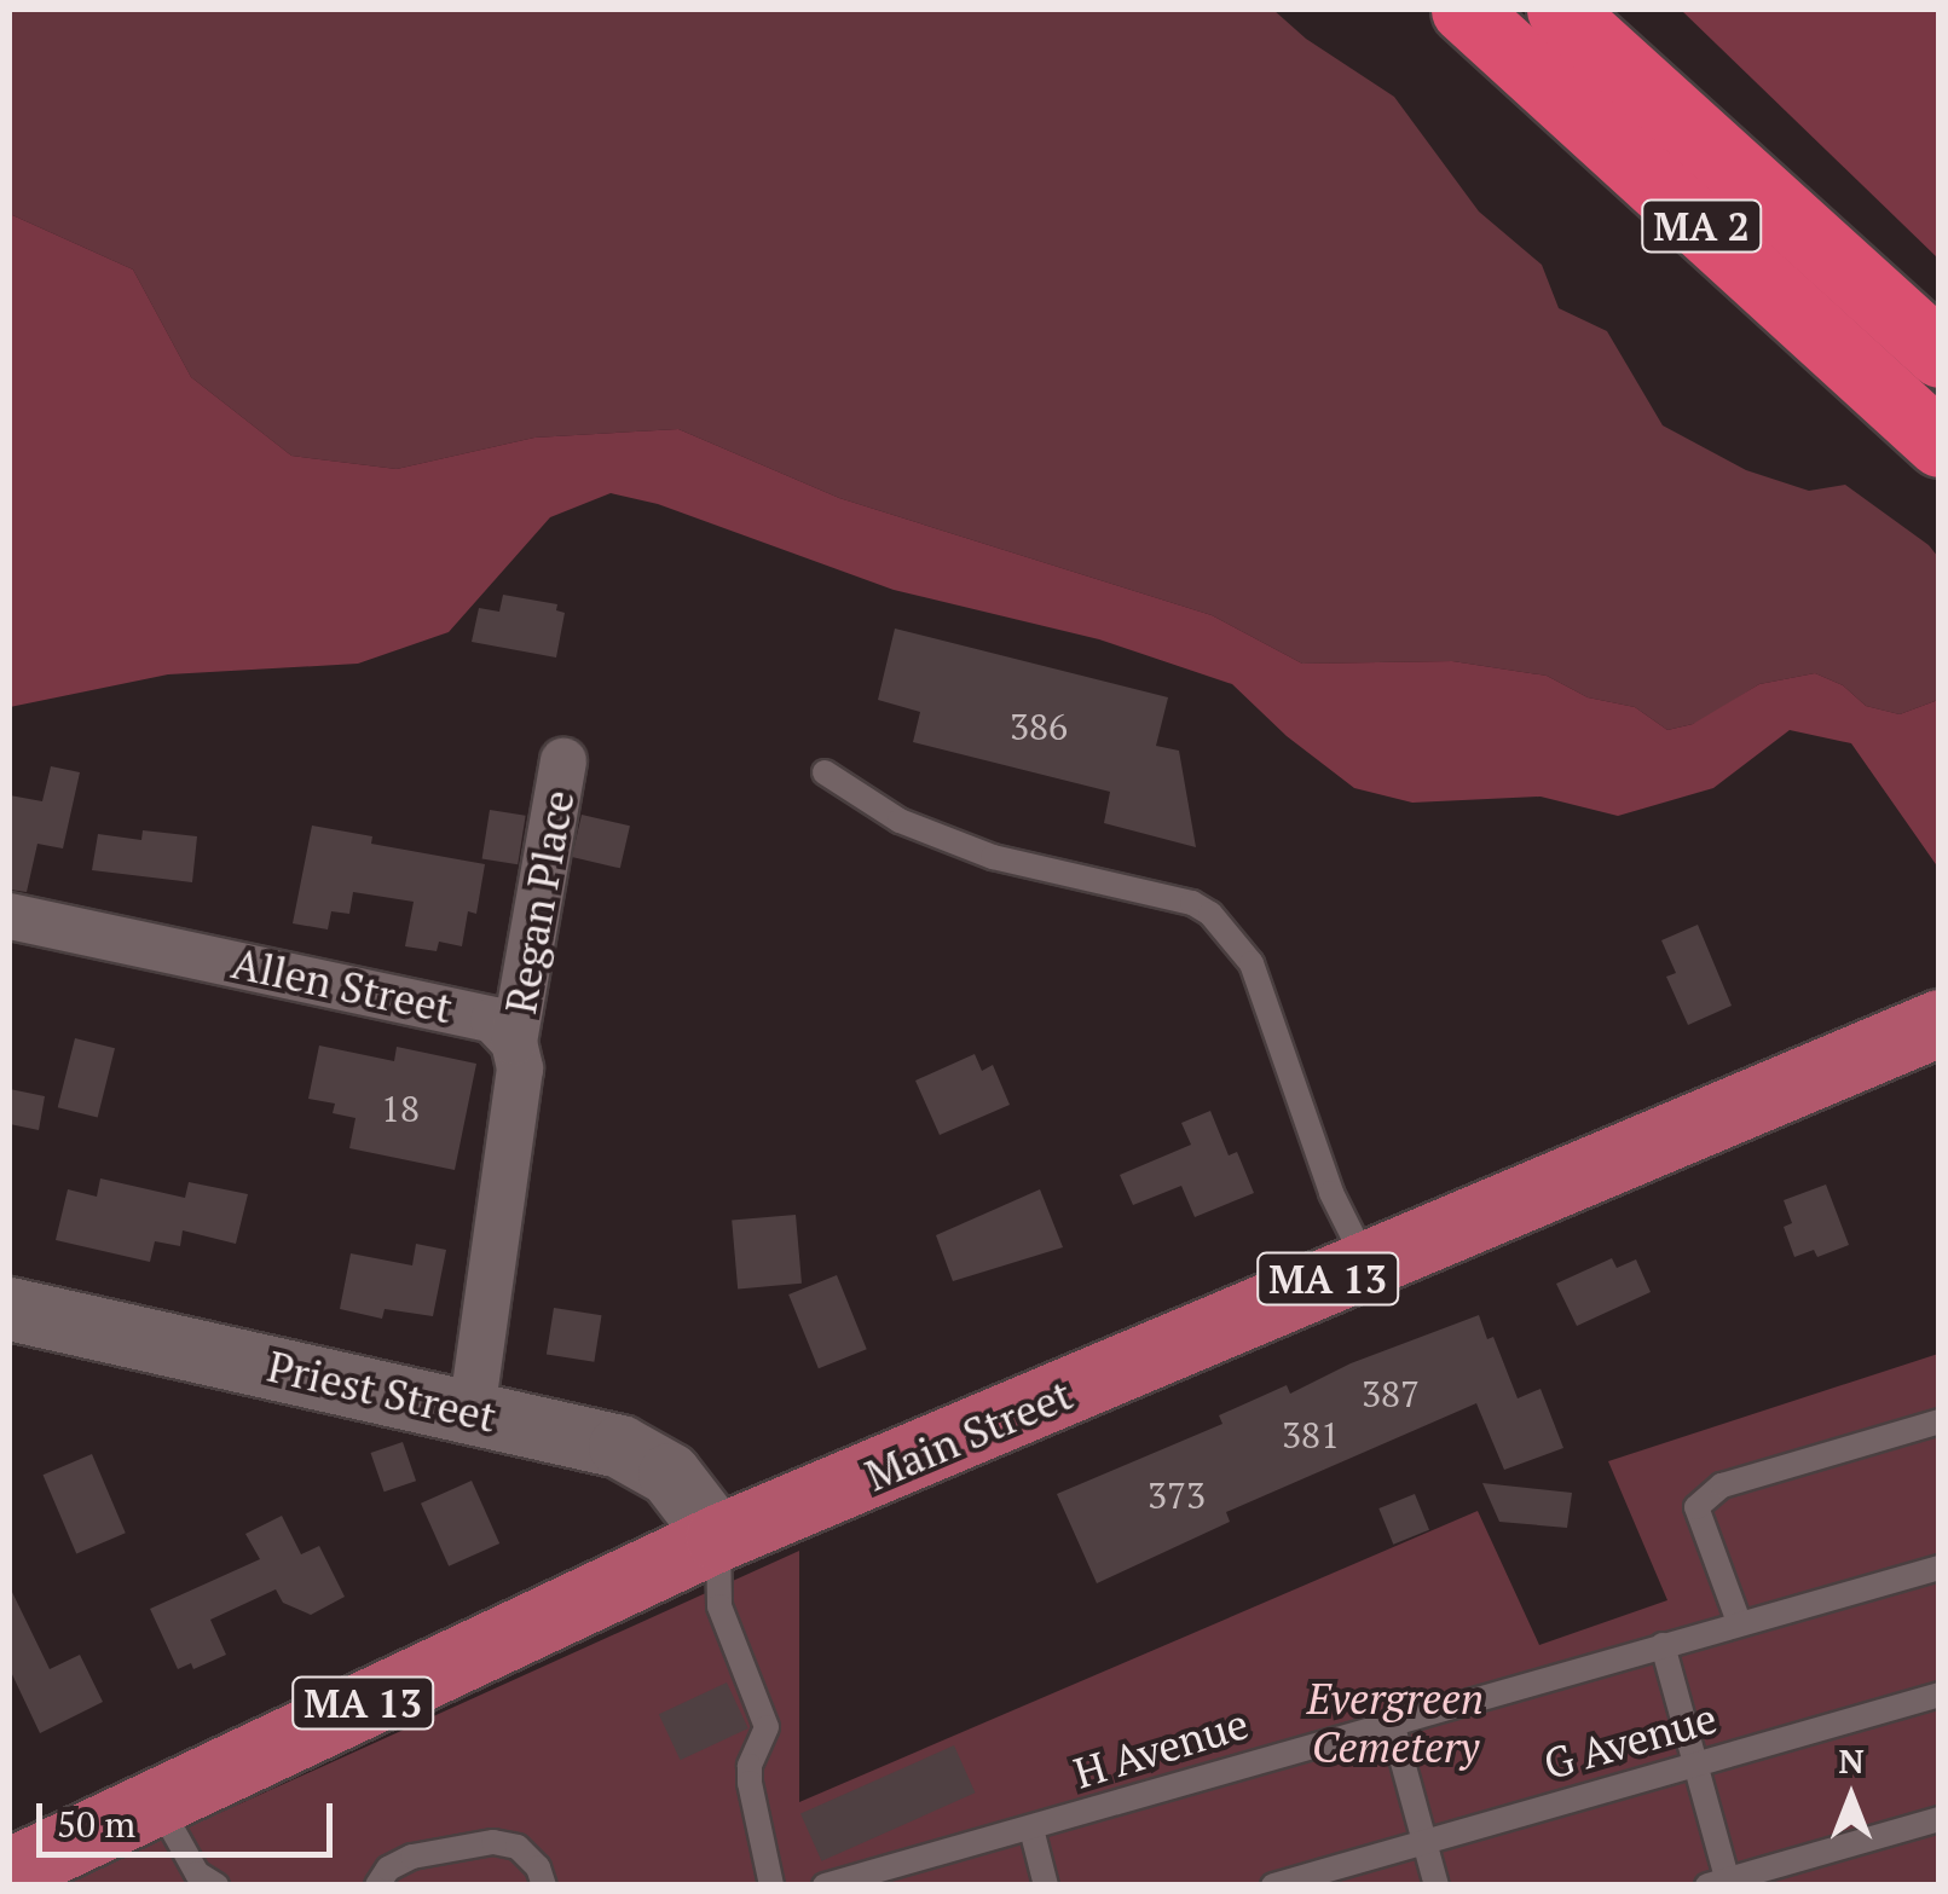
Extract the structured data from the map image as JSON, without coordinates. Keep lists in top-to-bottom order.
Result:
{
  "streets": {
    "highway": ["MA 2"],
    "main road": ["MA 13", "Priest Street", "Main Street"],
    "street": ["Regan Place", "Allen Street"],
    "lane": ["G Avenue", "H Avenue"]
  },
  "crossings": [
    ["Regan Place", "Allen Street"],
    ["Priest Street", "Main Street"]
  ],
  "parks": ["Evergreen Cemetery"],
  "house_numbers": [
    "386",
    "18",
    "387",
    "381",
    "373"
  ],
  "scale_bar": "50 m",
  "north": "top"
}
